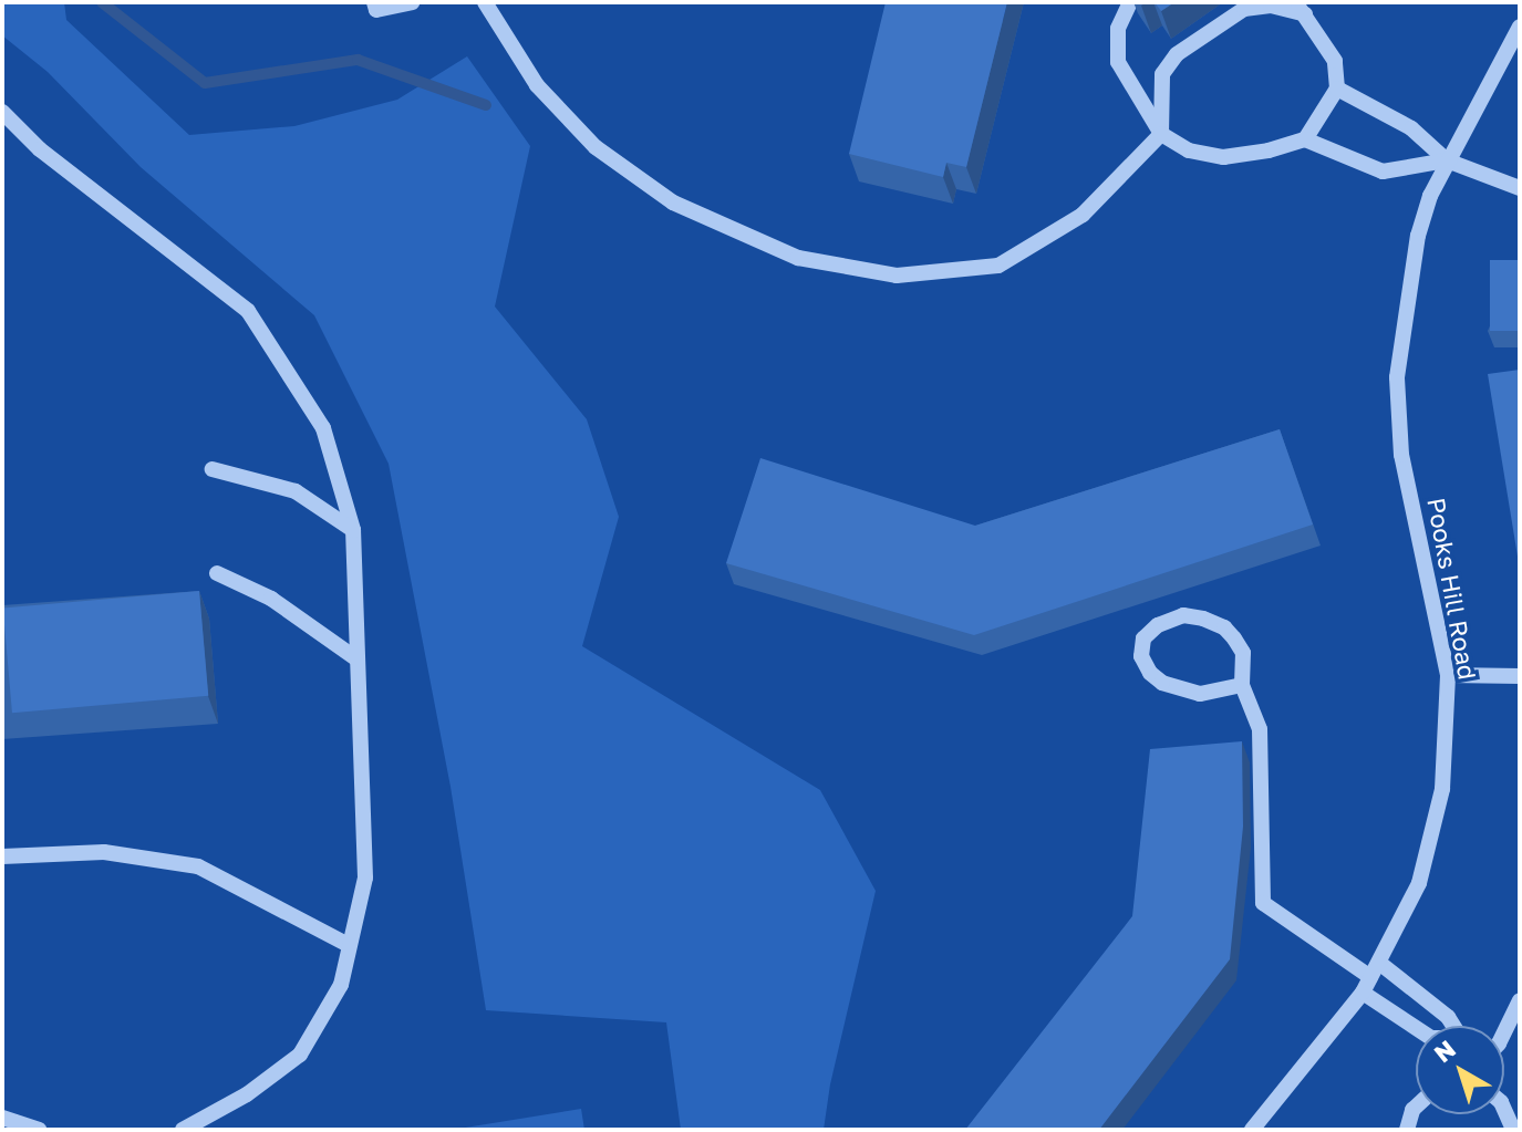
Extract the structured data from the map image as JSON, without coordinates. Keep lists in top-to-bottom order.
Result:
{
  "streets": {
    "street": ["Pooks Hill Road"]
  },
  "north": "top left"
}
